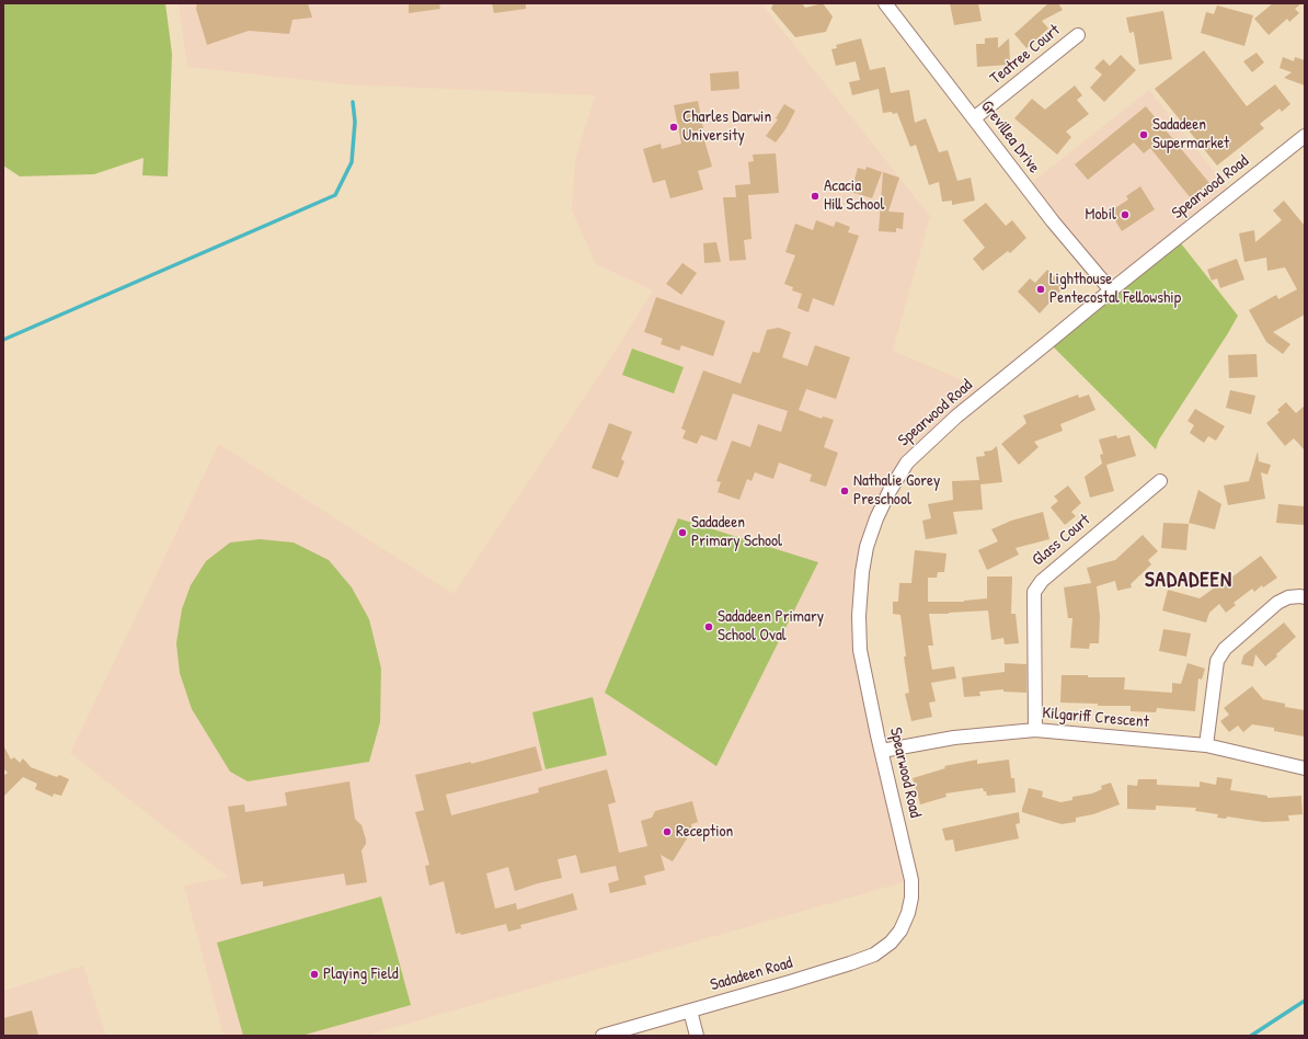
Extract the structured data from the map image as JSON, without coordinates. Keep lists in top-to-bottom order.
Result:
{
  "streets": {
    "street": [
      "Teatree Court",
      "Grevillea Drive",
      "Spearwood Road",
      "Glass Court",
      "Kilgariff Crescent",
      "Sadadeen Road"
    ]
  },
  "crossings": [
    ["Teatree Court", "Grevillea Drive"],
    ["Grevillea Drive", "Spearwood Road"],
    ["Spearwood Road", "Kilgariff Crescent"],
    ["Spearwood Road", "Sadadeen Road"],
    ["Glass Court", "Kilgariff Crescent"]
  ],
  "districts": ["SADADEEN"],
  "places": [
    "Charles Darwin University",
    "Sadadeen Supermarket",
    "Acacia Hill School",
    "Mobil",
    "Lighthouse Pentecostal Fellowship",
    "Nathalie Gorey Preschool",
    "Sadadeen Primary School",
    "Sadadeen Primary School Oval",
    "Reception",
    "Playing Field"
  ]
}
